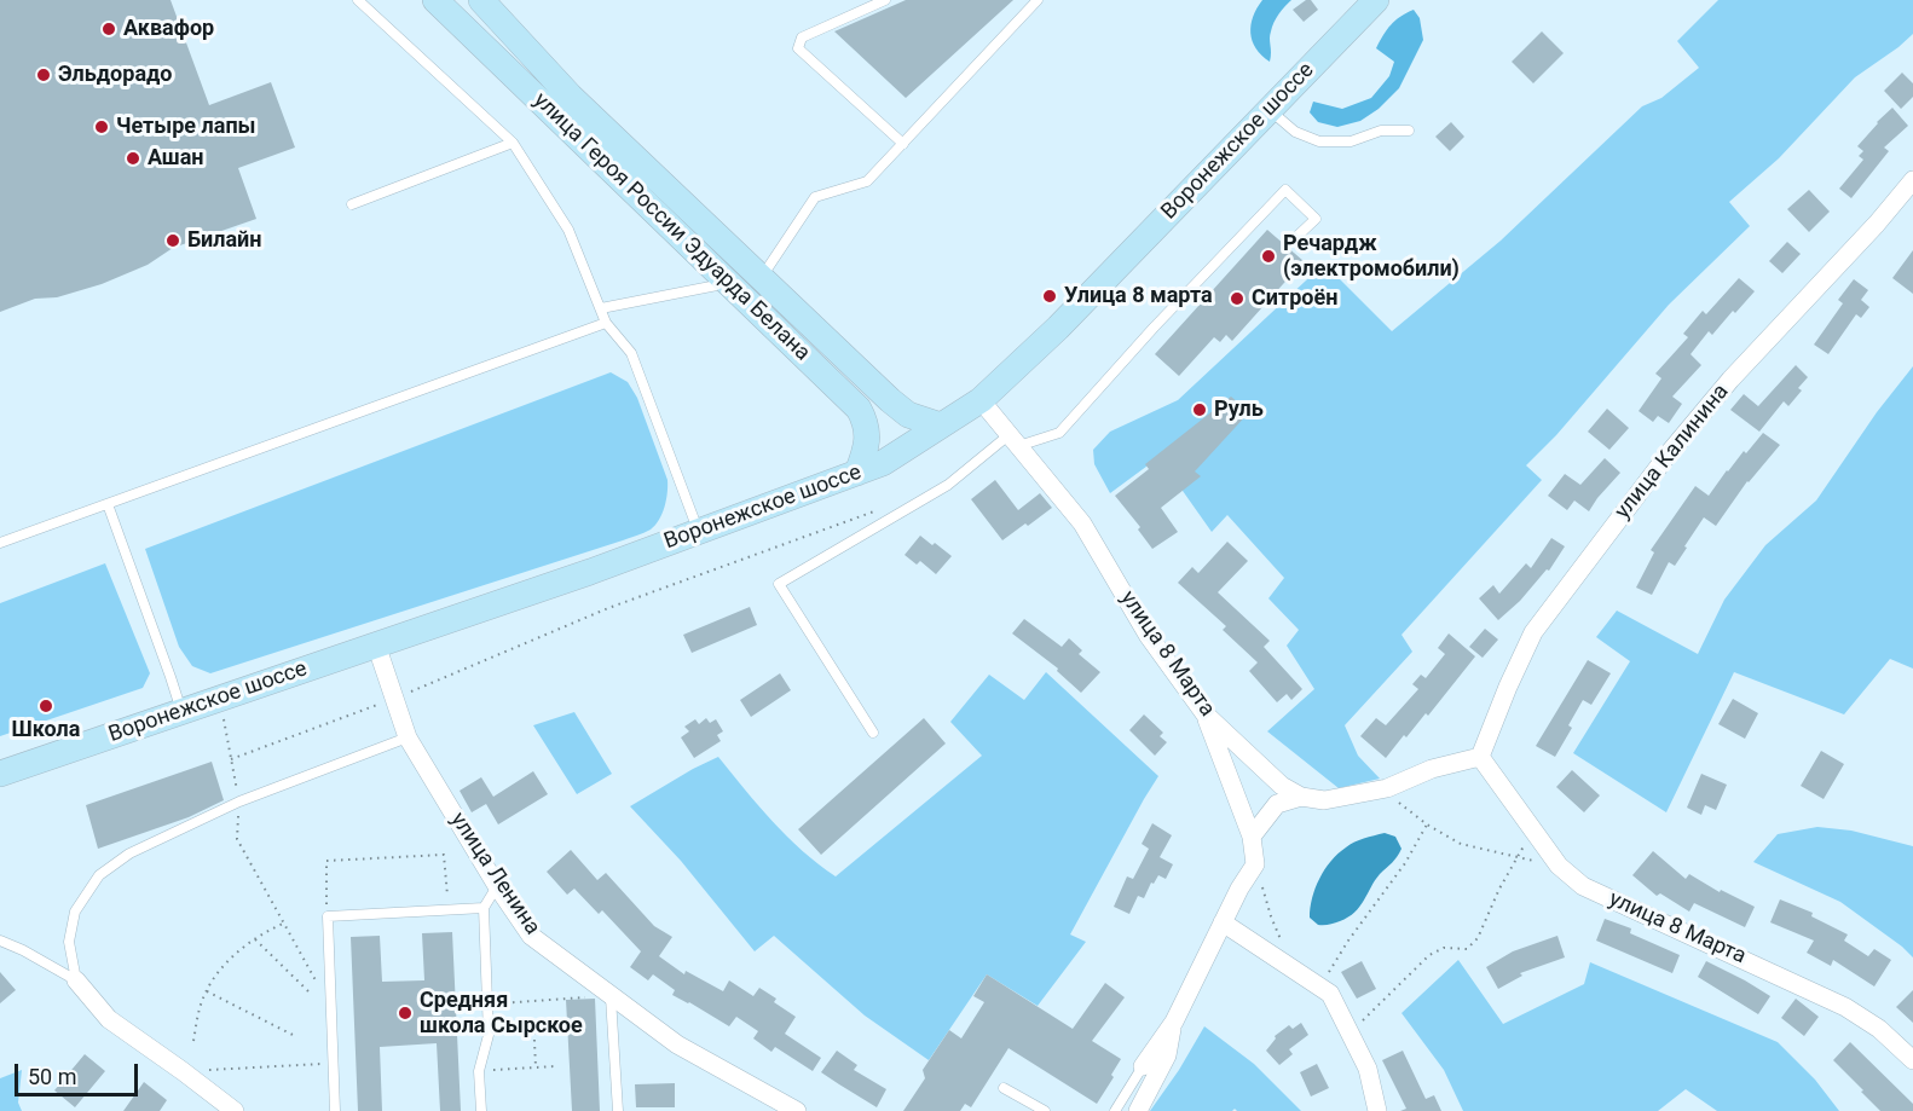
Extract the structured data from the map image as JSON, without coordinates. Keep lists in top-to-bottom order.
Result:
{
  "streets": {
    "main road": ["Воронежское шоссе", "улица Героя России Эдуарда Белана"],
    "street": ["улица Калинина", "улица 8 Марта", "улица Ленина"]
  },
  "crossings": [
    ["Воронежское шоссе", "улица Героя России Эдуарда Белана"],
    ["Воронежское шоссе", "улица 8 Марта"],
    ["Воронежское шоссе", "улица Ленина"],
    ["улица Калинина", "улица 8 Марта"]
  ],
  "places": [
    "Аквафор",
    "Эльдорадо",
    "Четыре лапы",
    "Ашан",
    "Билайн",
    "Речардж (электромобили)",
    "Улица 8 марта",
    "Ситроён",
    "Руль",
    "Школа",
    "Средняя школа Сырское"
  ],
  "scale_bar": "50 m"
}
